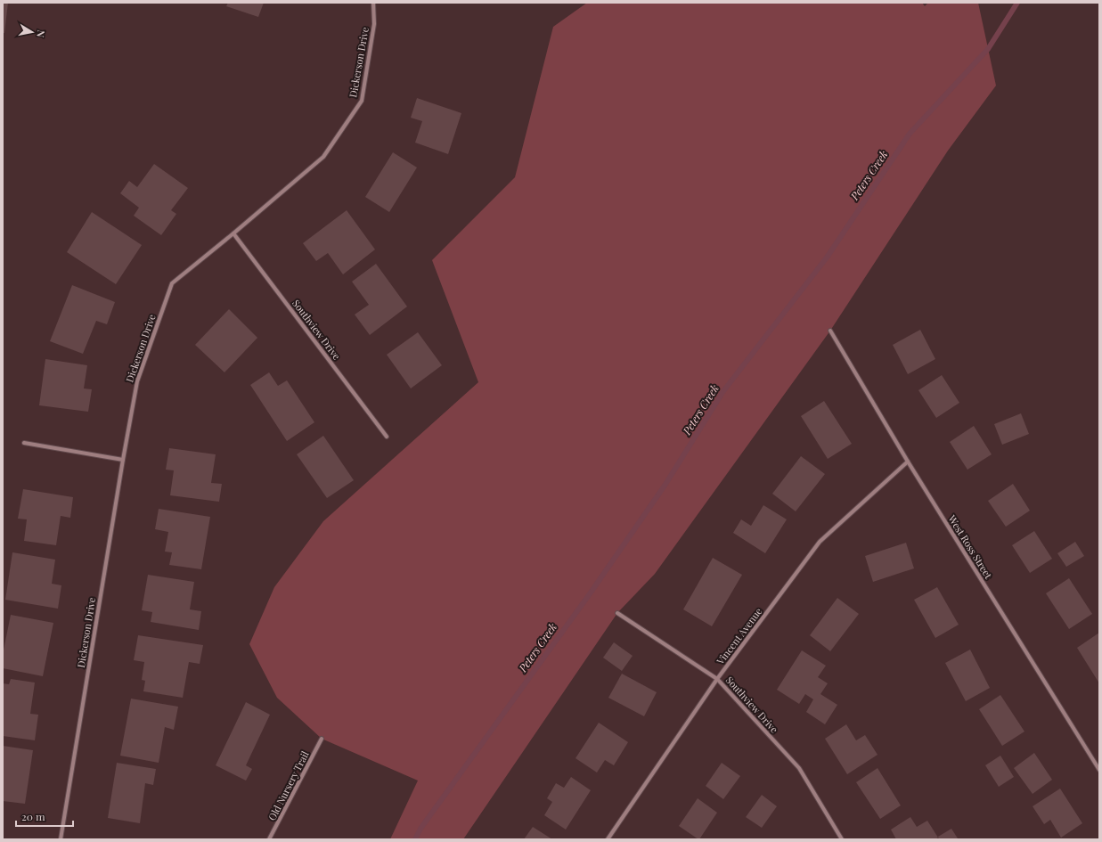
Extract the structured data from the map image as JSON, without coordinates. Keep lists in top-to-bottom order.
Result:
{
  "streets": {
    "street": [
      "Dickerson Drive",
      "Southview Drive",
      "West Ross Street",
      "Vincent Avenue",
      "Old Nursery Trail"
    ]
  },
  "crossings": [
    ["Dickerson Drive", "Southview Drive"],
    ["Southview Drive", "Vincent Avenue"],
    ["West Ross Street", "Vincent Avenue"]
  ],
  "water": ["Peters Creek"],
  "scale_bar": "20 m",
  "north": "right"
}
